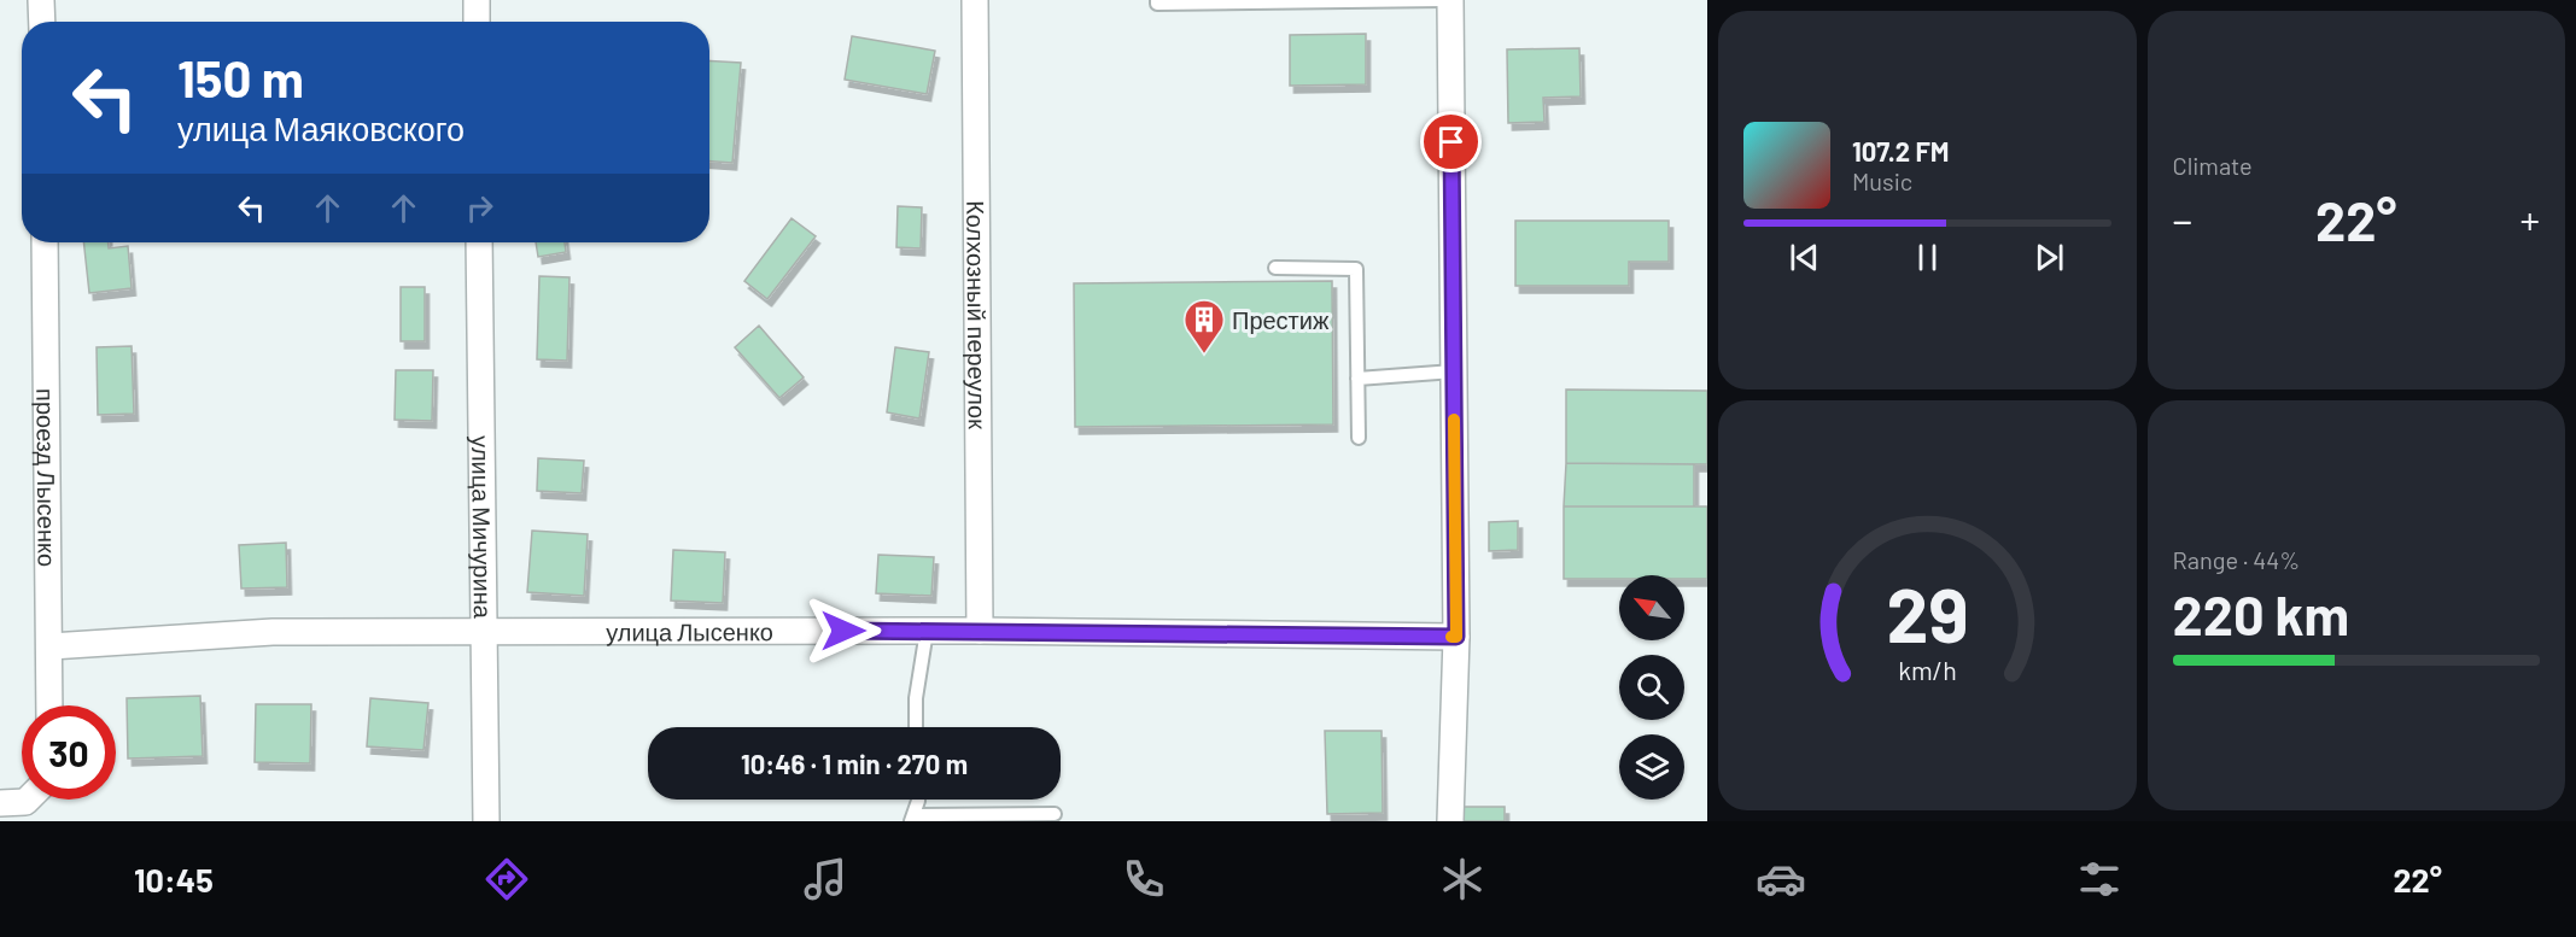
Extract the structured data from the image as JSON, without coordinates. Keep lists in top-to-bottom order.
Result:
{
  "streets": {
    "street": [
      "Колхозный переулок",
      "проезд Лысенко",
      "улица Мичурина",
      "улица Лысенко"
    ]
  },
  "crossings": [
    ["Колхозный переулок", "улица Лысенко"],
    ["проезд Лысенко", "улица Лысенко"],
    ["улица Мичурина", "улица Лысенко"]
  ],
  "places": {
    "building": ["Престиж"]
  },
  "north": "top left",
  "page": {
    "tile": [
      "Climate",
      ["Range · 44%", "220 km"]
    ],
    "turn": ["150 m", "улица Маяковского"],
    "song": ["107.2 FM", "Music"],
    "heat": ["−", "22°", "+"],
    "limit": "30",
    "trip": "10:46 · 1 min · 270 m",
    "tabs": ["10:45", "22°"],
    "gauge": ["29", "km/h"]
  }
}
